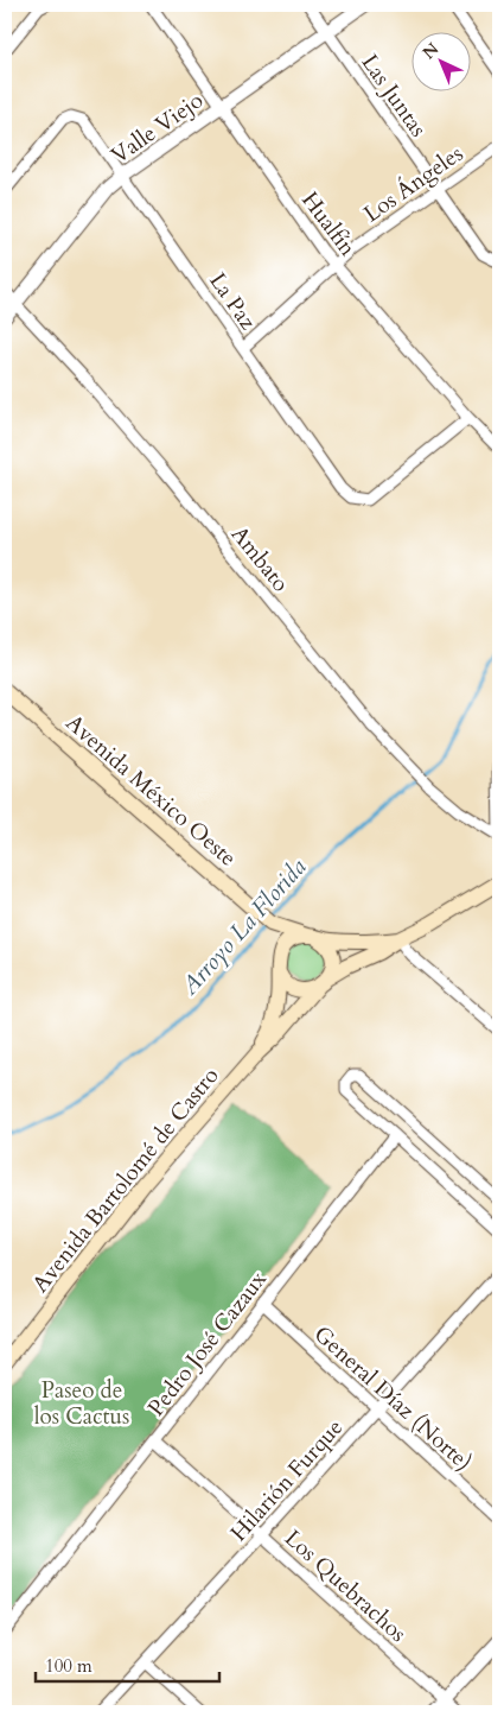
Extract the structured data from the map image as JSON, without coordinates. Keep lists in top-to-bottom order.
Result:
{
  "streets": {
    "main road": ["Avenida México Oeste", "Avenida Bartolomé de Castro"],
    "street": [
      "Las Juntas",
      "Valle Viejo",
      "Los Ángeles",
      "Hualfín",
      "La Paz",
      "Ambato",
      "Pedro José Cazaux",
      "General Díaz (Norte)",
      "Hilarión Furque",
      "Los Quebrachos"
    ]
  },
  "crossings": [
    ["Las Juntas", "Valle Viejo"],
    ["Las Juntas", "Los Ángeles"],
    ["Valle Viejo", "Hualfín"],
    ["Valle Viejo", "La Paz"],
    ["Valle Viejo", "Ambato"],
    ["Los Ángeles", "Hualfín"],
    ["Los Ángeles", "La Paz"],
    ["Hualfín", "La Paz"],
    ["Avenida México Oeste", "Avenida Bartolomé de Castro"],
    ["Pedro José Cazaux", "General Díaz (Norte)"],
    ["Pedro José Cazaux", "Los Quebrachos"],
    ["General Díaz (Norte)", "Hilarión Furque"],
    ["Hilarión Furque", "Los Quebrachos"]
  ],
  "water": ["Arroyo La Florida"],
  "parks": ["Paseo de los Cactus"],
  "scale_bar": "100 m",
  "north": "top left"
}
